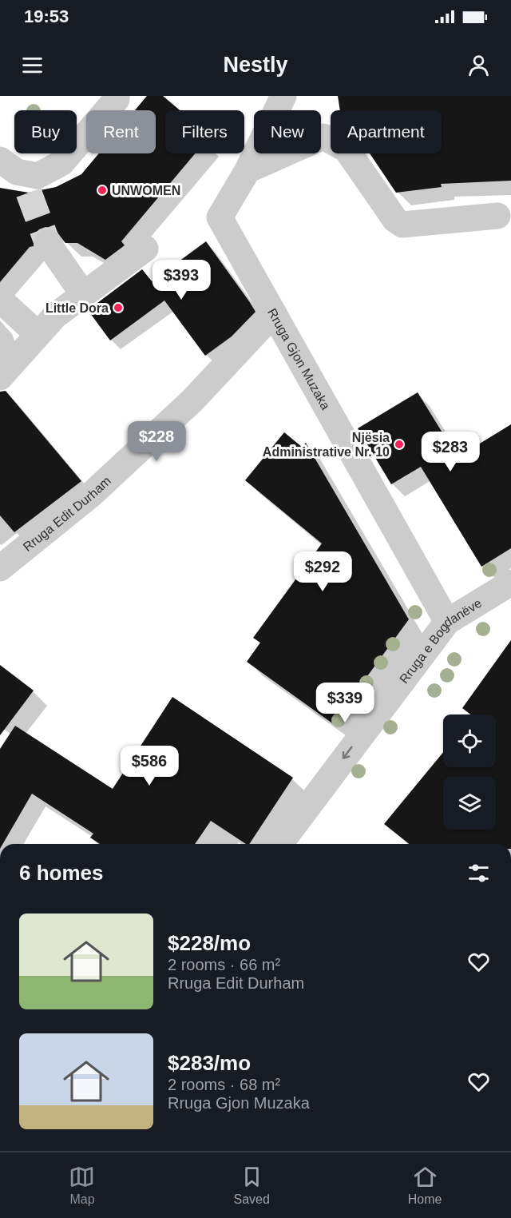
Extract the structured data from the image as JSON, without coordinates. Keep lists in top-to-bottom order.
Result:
{
  "streets": {
    "street": ["Rruga Gjon Muzaka", "Rruga Edit Durham", "Rruga e Bogdanëve"]
  },
  "crossings": [
    ["Rruga Gjon Muzaka", "Rruga Edit Durham"],
    ["Rruga Gjon Muzaka", "Rruga e Bogdanëve"]
  ],
  "one_way": ["Rruga e Bogdanëve"],
  "places": ["UNWOMEN", "Little Dora", "Njësia Administrative Nr. 10"],
  "page": {
    "status": "19:53",
    "header": "Nestly",
    "chip": [
      "Buy",
      "Rent",
      "Filters",
      "New",
      "Apartment"
    ],
    "price": [
      "$393",
      "$228",
      "$283",
      "$292",
      "$339",
      "$586"
    ],
    "heading": "6 homes",
    "list": [
      {
        "name": "$228/mo",
        "note": "2 rooms · 66 m² · Rruga Edit Durham"
      },
      {
        "name": "$283/mo",
        "note": "2 rooms · 68 m² · Rruga Gjon Muzaka"
      }
    ],
    "tabs": ["Map", "Saved", "Home"]
  }
}
